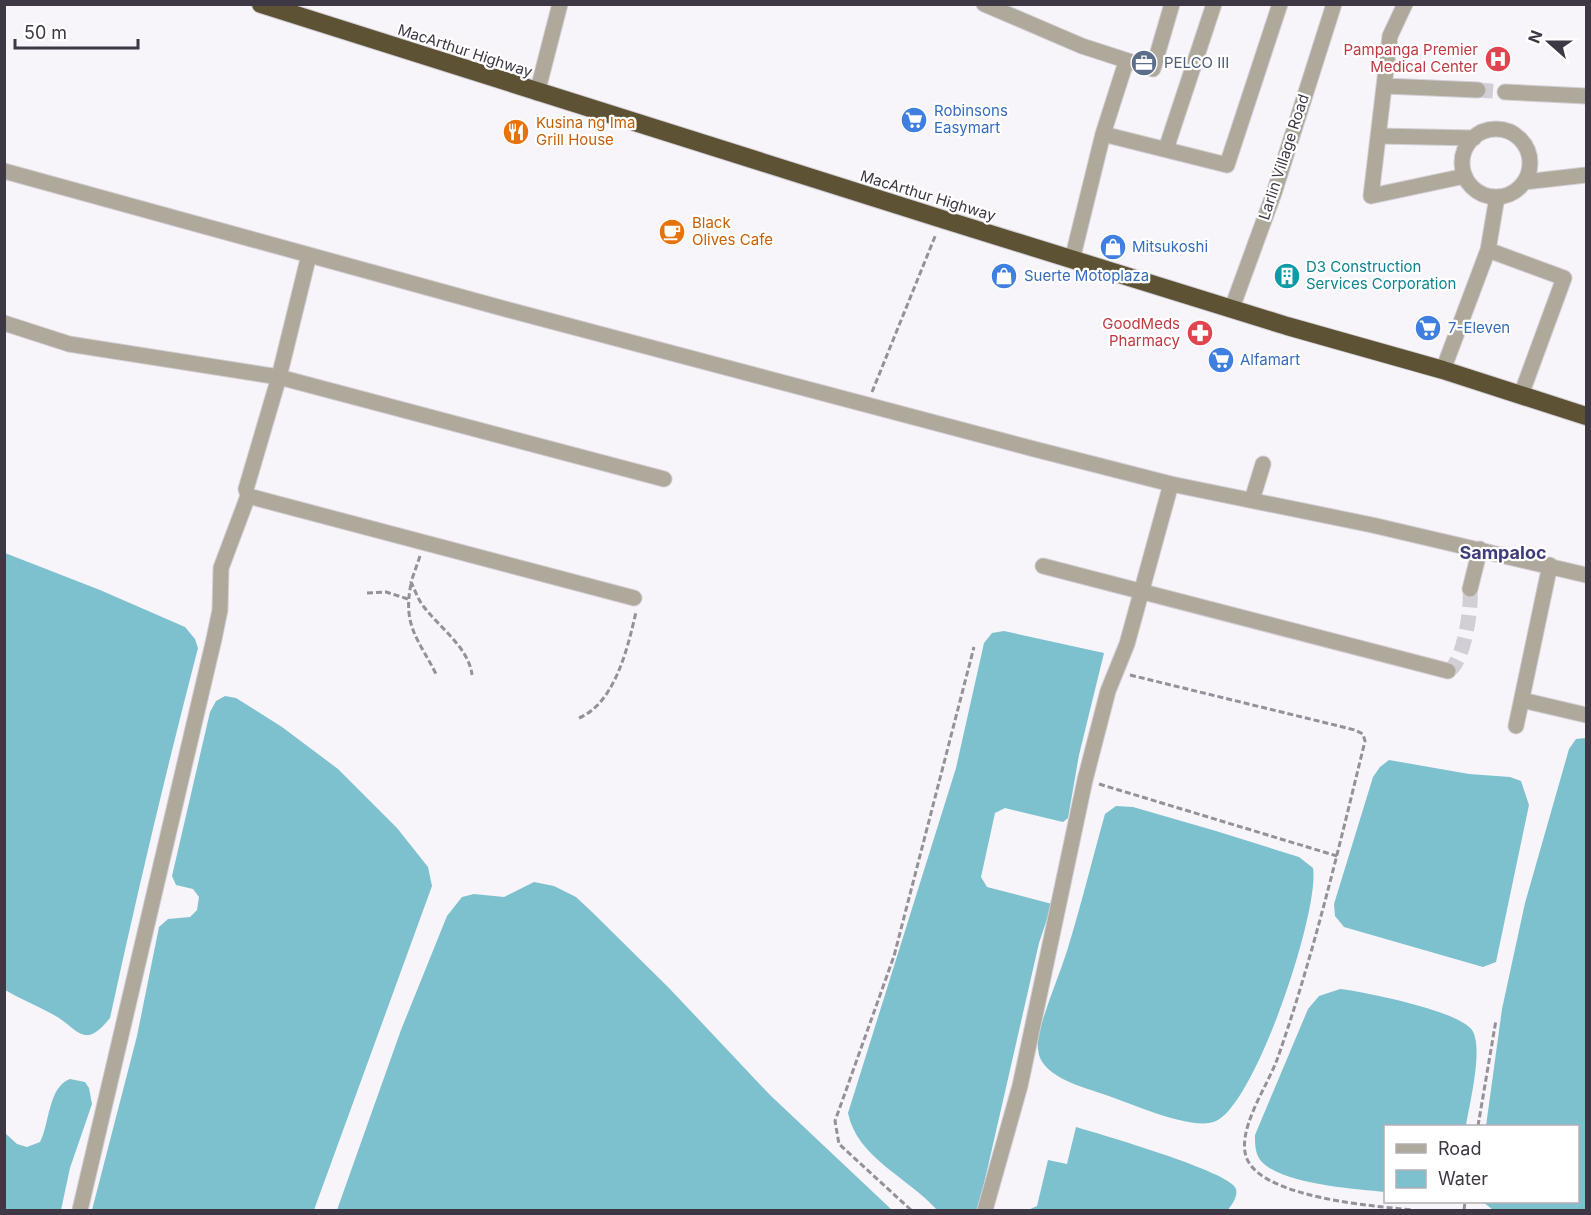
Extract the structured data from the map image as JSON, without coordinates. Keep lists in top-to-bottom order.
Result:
{
  "streets": {
    "highway": ["MacArthur Highway"],
    "street": ["Larlin Village Road"]
  },
  "crossings": [
    ["MacArthur Highway", "Larlin Village Road"]
  ],
  "districts": ["Sampaloc"],
  "places": {
    "hospital": ["Pampanga Premier Medical Center"],
    "office": ["PELCO III"],
    "supermarket": ["Robinsons Easymart", "7-Eleven", "Alfamart"],
    "restaurant": ["Kusina ng Ima Grill House"],
    "cafe": ["Black Olives Cafe"],
    "shop": ["Mitsukoshi", "Suerte Motoplaza"],
    "building": ["D3 Construction Services Corporation"],
    "pharmacy": ["GoodMeds Pharmacy"]
  },
  "legend": ["Road", "Water"],
  "scale_bar": "50 m",
  "north": "left"
}
